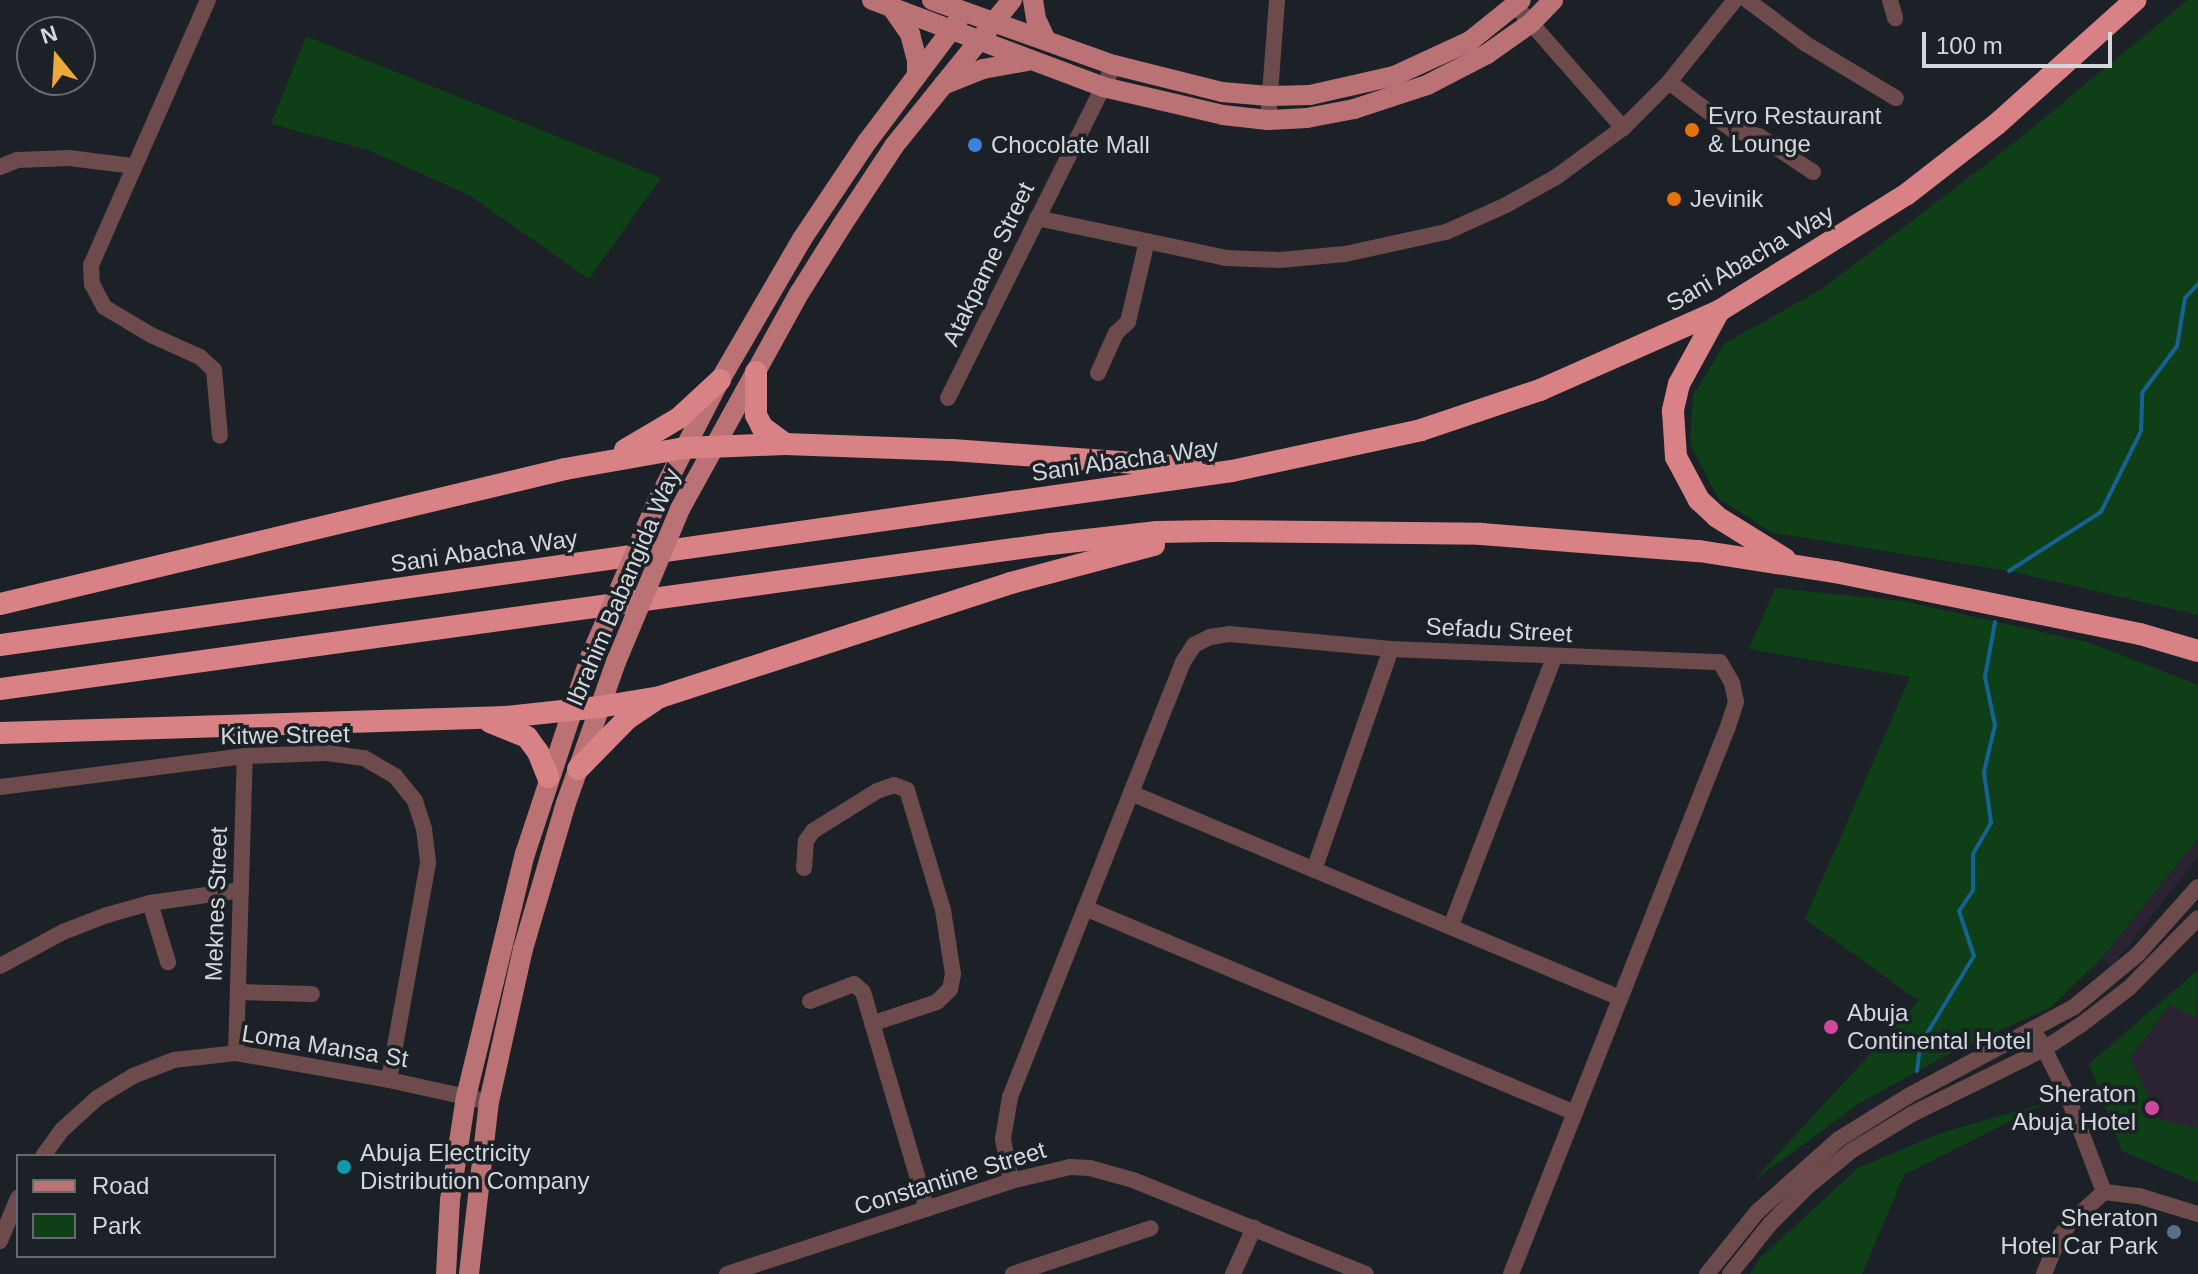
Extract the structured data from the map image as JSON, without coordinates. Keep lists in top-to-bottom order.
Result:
{
  "streets": {
    "highway": ["Sani Abacha Way"],
    "main road": ["Ibrahim Babangida Way"],
    "street": [
      "Atakpame Street",
      "Sefadu Street",
      "Kitwe Street",
      "Meknes Street",
      "Loma Mansa St",
      "Constantine Street"
    ]
  },
  "crossings": [
    ["Ibrahim Babangida Way", "Loma Mansa St"],
    ["Sefadu Street", "Constantine Street"],
    ["Kitwe Street", "Meknes Street"],
    ["Kitwe Street", "Loma Mansa St"],
    ["Meknes Street", "Loma Mansa St"]
  ],
  "places": [
    "Evro Restaurant & Lounge",
    "Chocolate Mall",
    "Jevinik",
    "Abuja Continental Hotel",
    "Sheraton Abuja Hotel",
    "Abuja Electricity Distribution Company",
    "Sheraton Hotel Car Park"
  ],
  "legend": ["Road", "Park"],
  "scale_bar": "100 m",
  "north": "top"
}
